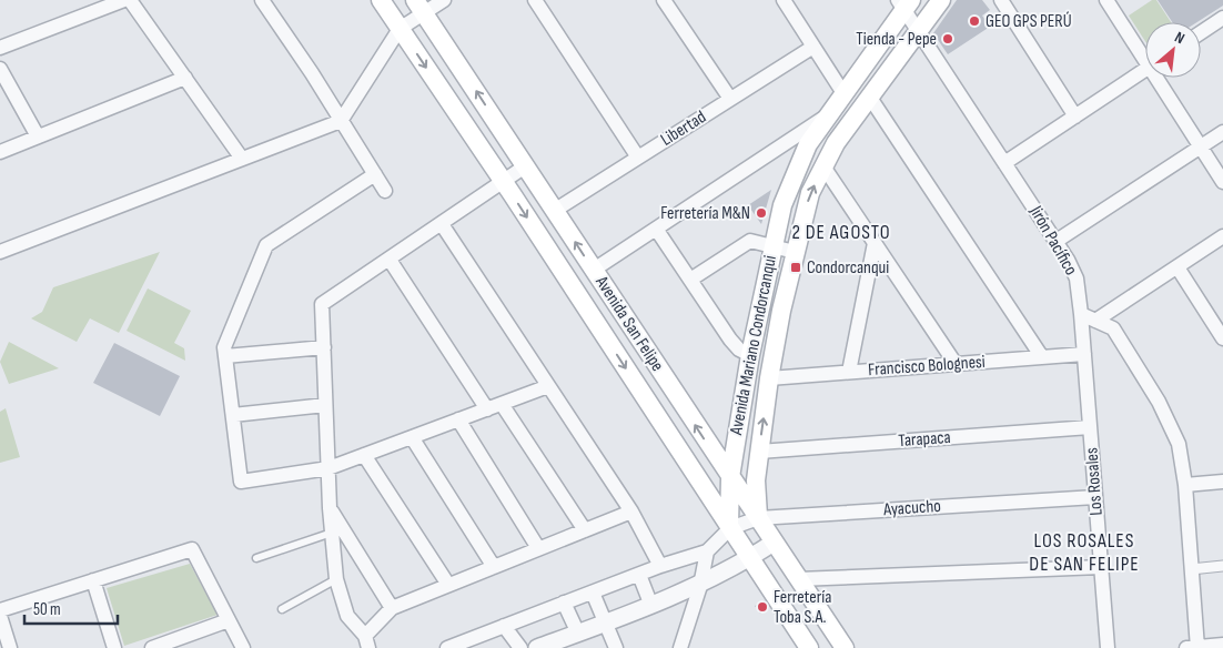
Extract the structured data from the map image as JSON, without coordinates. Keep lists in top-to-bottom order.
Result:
{
  "streets": {
    "main road": ["Avenida San Felipe", "Avenida Mariano Condorcanqui"],
    "street": [
      "Libertad",
      "Jirón Pacífico",
      "Francisco Bolognesi",
      "Tarapaca",
      "Los Rosales",
      "Ayacucho"
    ]
  },
  "crossings": [
    ["Libertad", "Avenida San Felipe"],
    ["Jirón Pacífico", "Avenida Mariano Condorcanqui"],
    ["Jirón Pacífico", "Los Rosales"],
    ["Avenida San Felipe", "Avenida Mariano Condorcanqui"],
    ["Avenida San Felipe", "Ayacucho"],
    ["Avenida Mariano Condorcanqui", "Francisco Bolognesi"],
    ["Avenida Mariano Condorcanqui", "Tarapaca"],
    ["Avenida Mariano Condorcanqui", "Ayacucho"],
    ["Francisco Bolognesi", "Los Rosales"],
    ["Tarapaca", "Los Rosales"],
    ["Los Rosales", "Ayacucho"]
  ],
  "districts": ["2 DE AGOSTO", "LOS ROSALES DE SAN FELIPE"],
  "places": {
    "other": [
      "GEO GPS PERÚ",
      "Tienda - Pepe",
      "Ferretería M&N",
      "Ferretería Toba S.A."
    ],
    "transit": ["Condorcanqui"]
  },
  "scale_bar": "50 m",
  "north": "top right"
}
